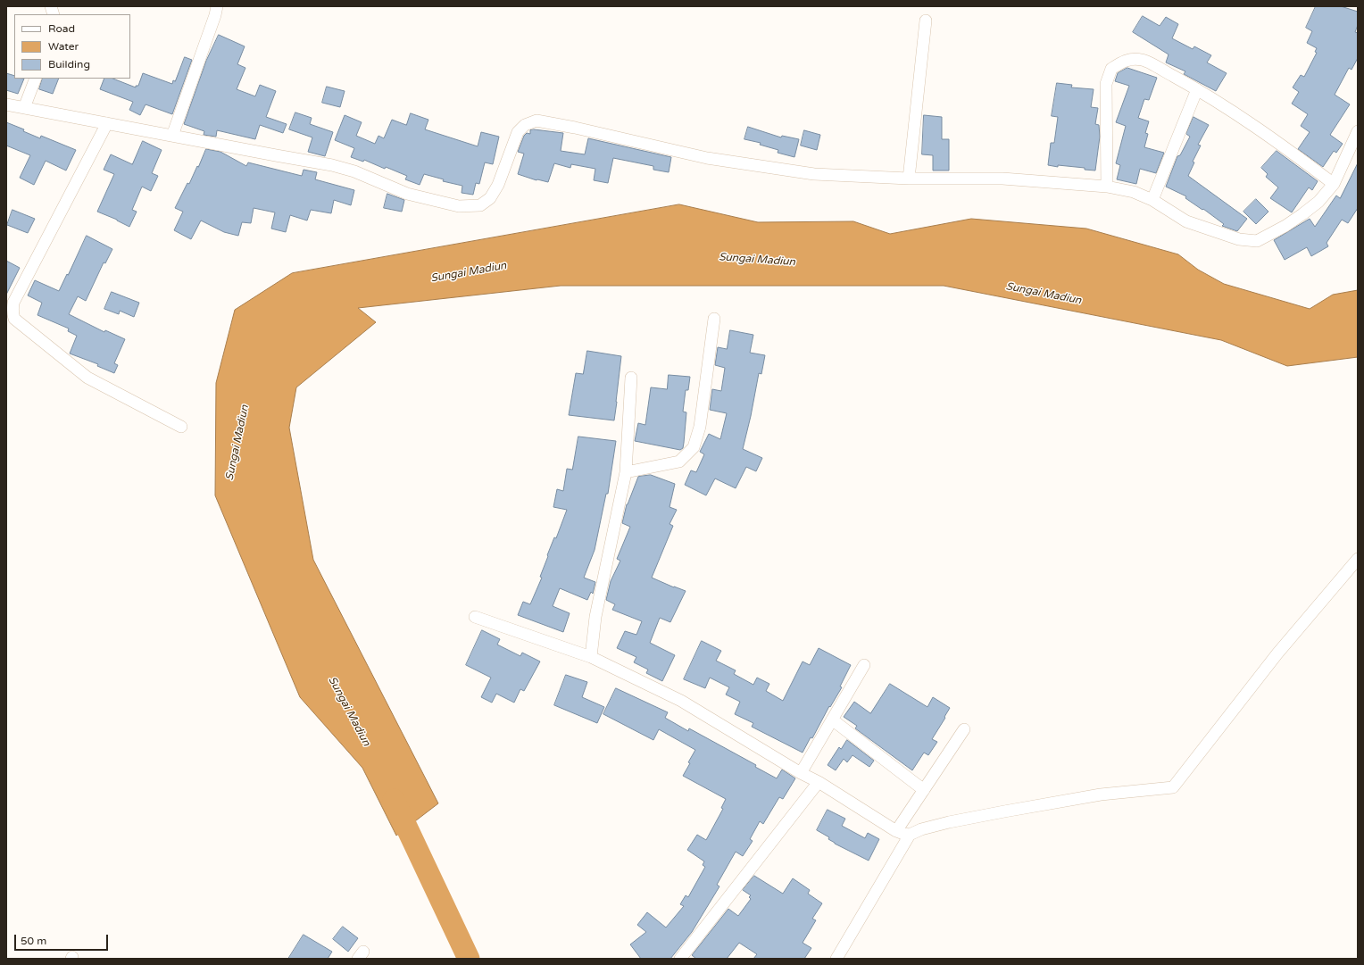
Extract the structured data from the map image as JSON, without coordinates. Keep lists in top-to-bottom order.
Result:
{
  "water": ["Sungai Madiun"],
  "legend": ["Road", "Water", "Building"],
  "scale_bar": "50 m"
}
